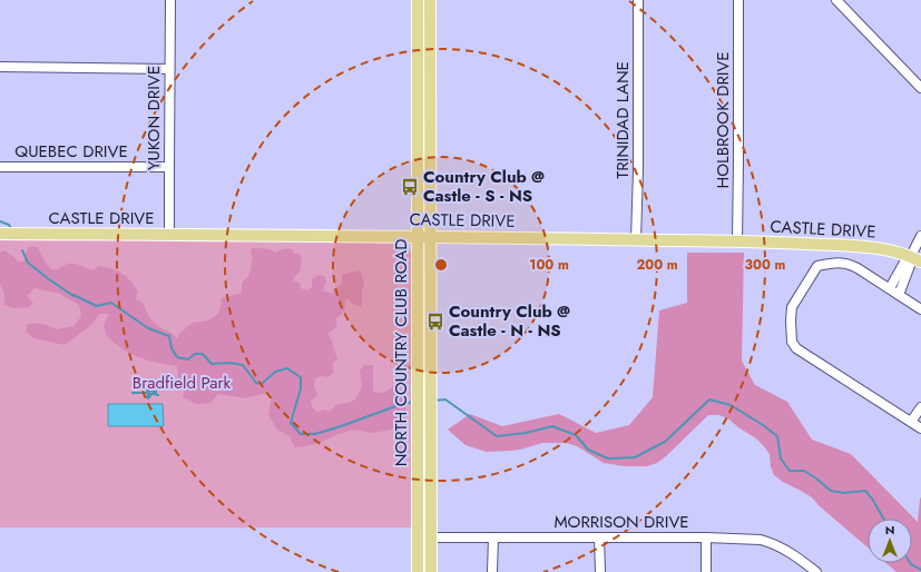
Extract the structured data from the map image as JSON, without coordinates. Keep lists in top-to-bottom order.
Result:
{
  "streets": {
    "main road": ["CASTLE DRIVE", "NORTH COUNTRY CLUB ROAD"],
    "street": [
      "YUKON DRIVE",
      "TRINIDAD LANE",
      "HOLBROOK DRIVE",
      "QUEBEC DRIVE",
      "MORRISON DRIVE"
    ]
  },
  "crossings": [
    ["YUKON DRIVE", "QUEBEC DRIVE"],
    ["YUKON DRIVE", "CASTLE DRIVE"],
    ["TRINIDAD LANE", "CASTLE DRIVE"],
    ["HOLBROOK DRIVE", "CASTLE DRIVE"],
    ["CASTLE DRIVE", "NORTH COUNTRY CLUB ROAD"],
    ["NORTH COUNTRY CLUB ROAD", "MORRISON DRIVE"]
  ],
  "parks": ["Bradfield Park"],
  "places": {
    "bus stop": ["Country Club @ Castle - S - NS", "Country Club @ Castle - N - NS"]
  },
  "north": "top",
  "rings": ["100 m", "200 m", "300 m"]
}
